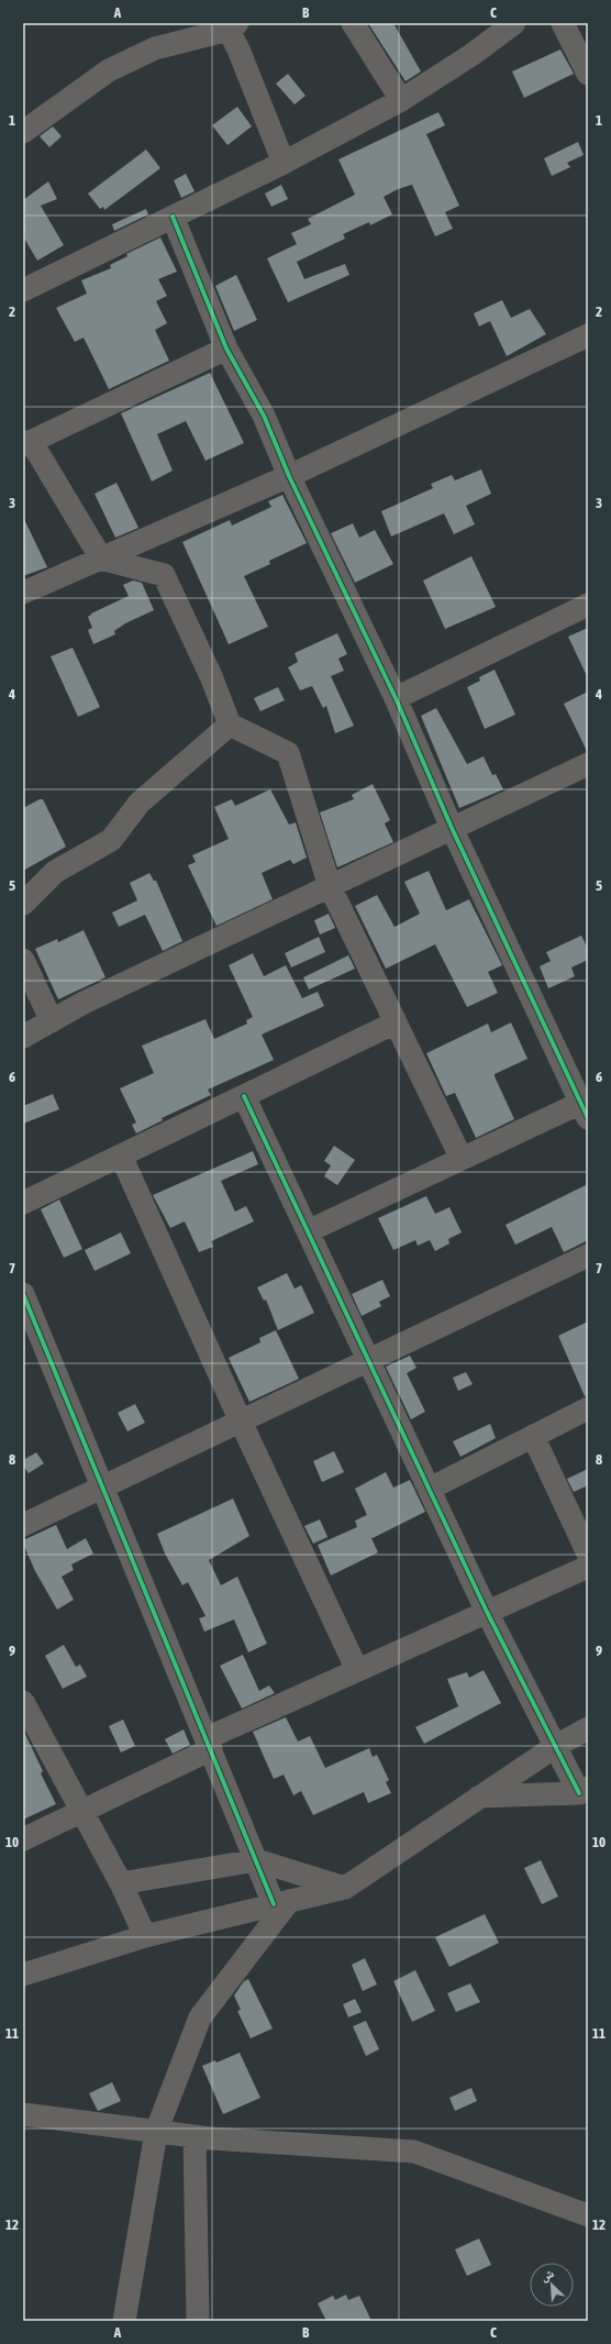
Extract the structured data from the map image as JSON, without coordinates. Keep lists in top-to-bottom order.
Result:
{
  "north": "top left",
  "grid": {
    "columns": ["A", "B", "C"],
    "rows": [
      "1",
      "2",
      "3",
      "4",
      "5",
      "6",
      "7",
      "8",
      "9",
      "10",
      "11",
      "12"
    ]
  }
}
